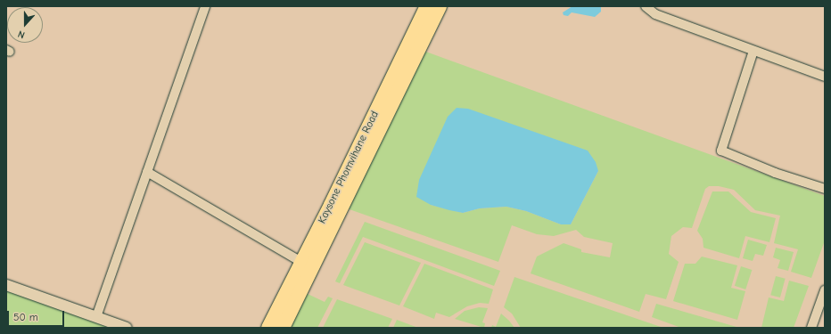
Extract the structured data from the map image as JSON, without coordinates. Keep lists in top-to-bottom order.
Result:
{
  "streets": {
    "highway": ["Kaysone Phomvihane Road"]
  },
  "scale_bar": "50 m",
  "north": "bottom"
}
